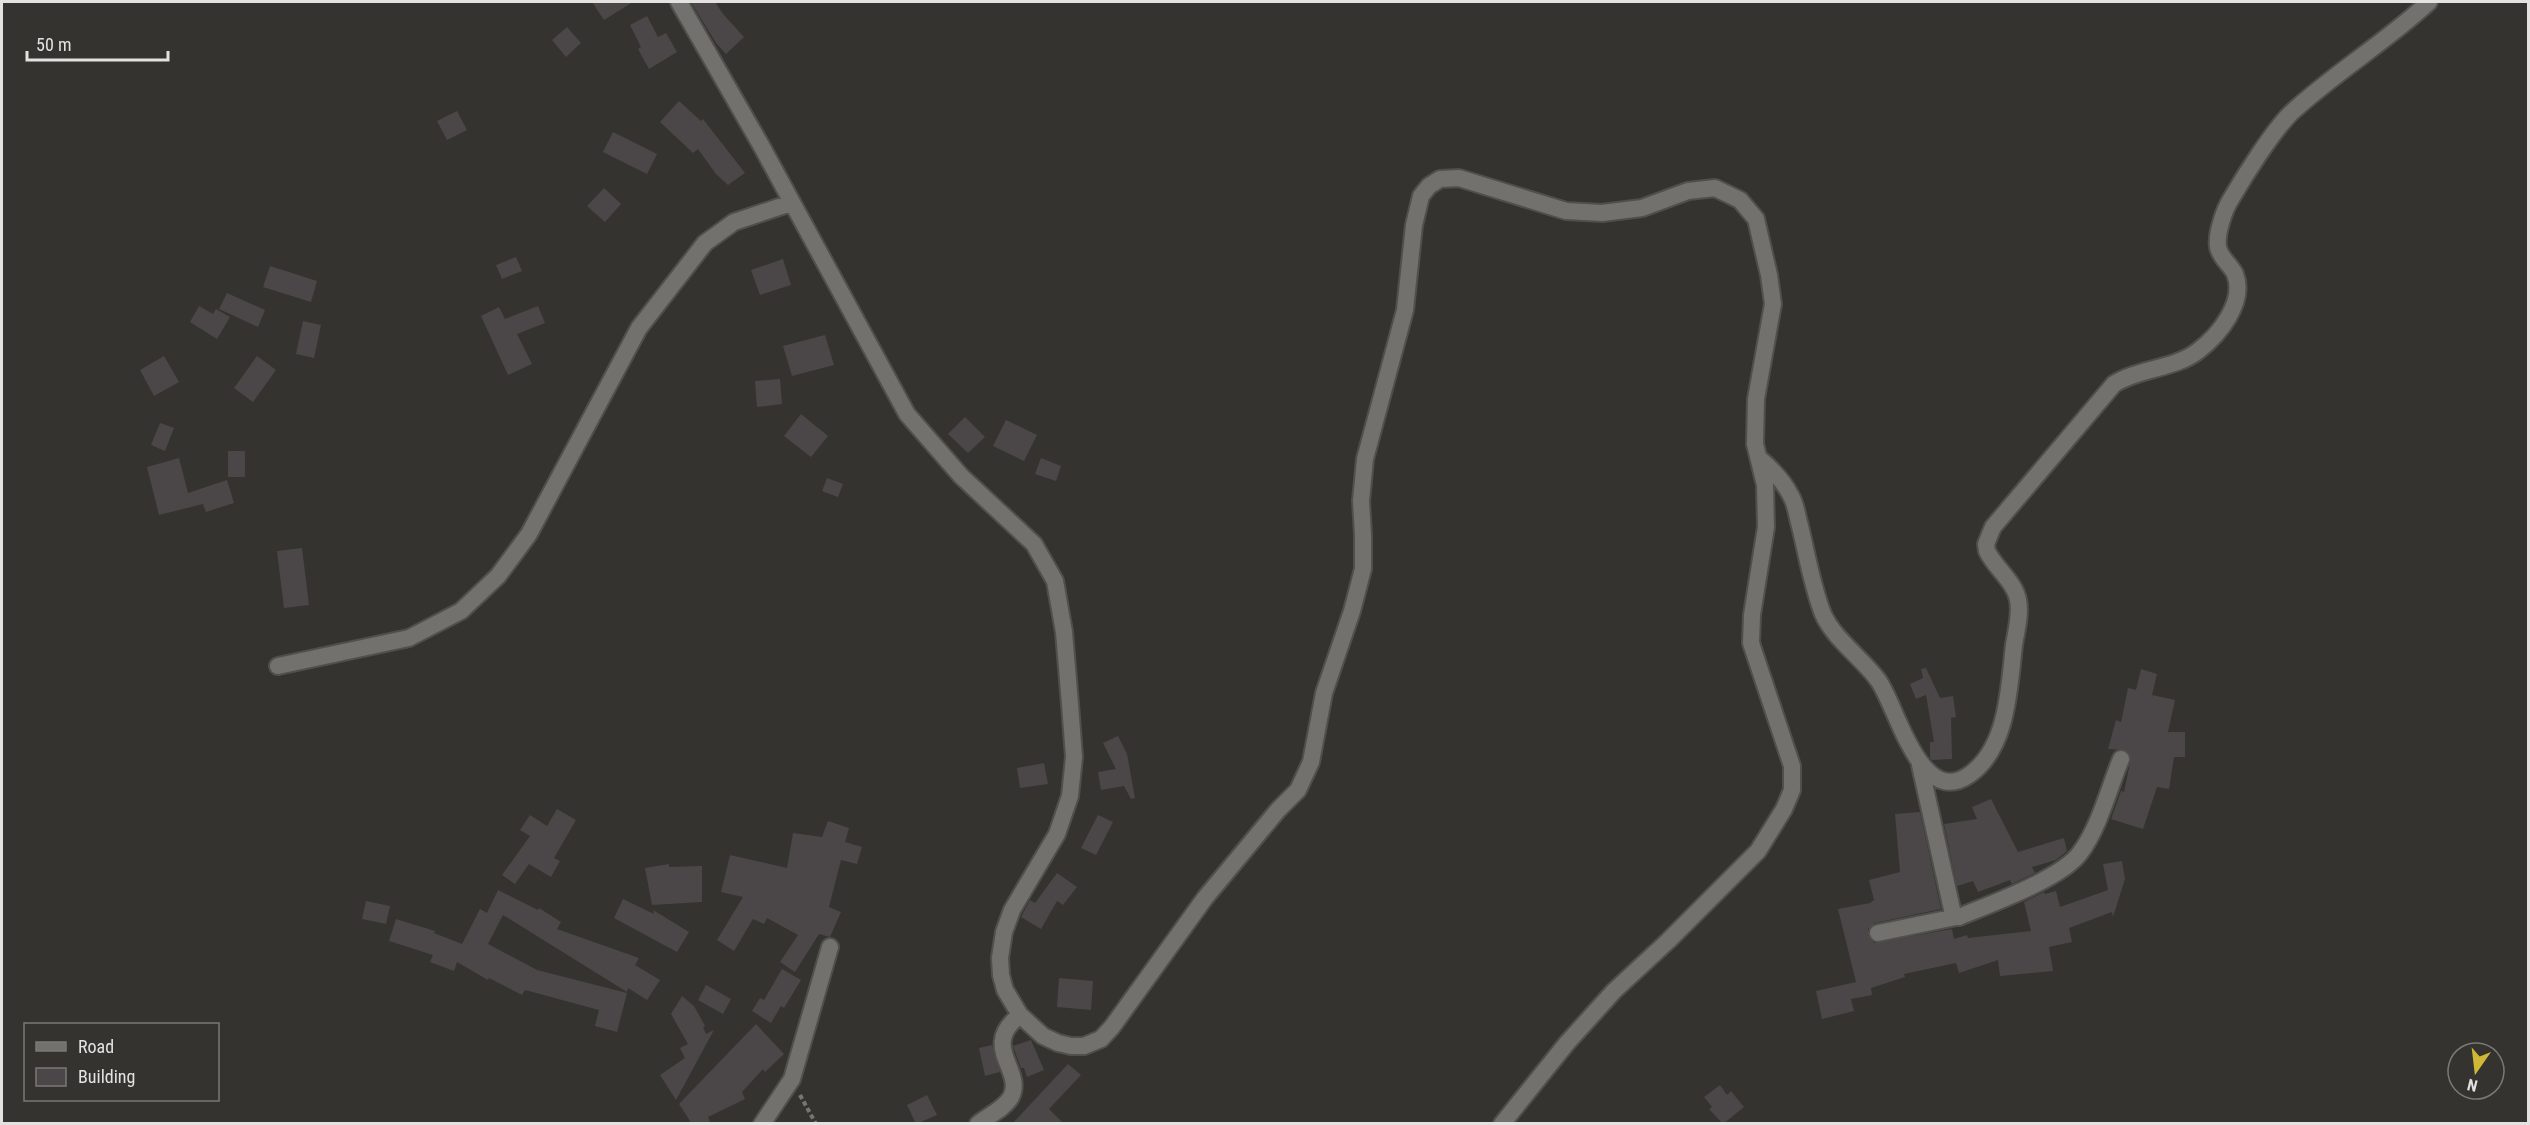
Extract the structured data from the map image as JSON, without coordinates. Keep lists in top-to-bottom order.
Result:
{
  "legend": ["Road", "Building"],
  "scale_bar": "50 m",
  "north": "bottom"
}
